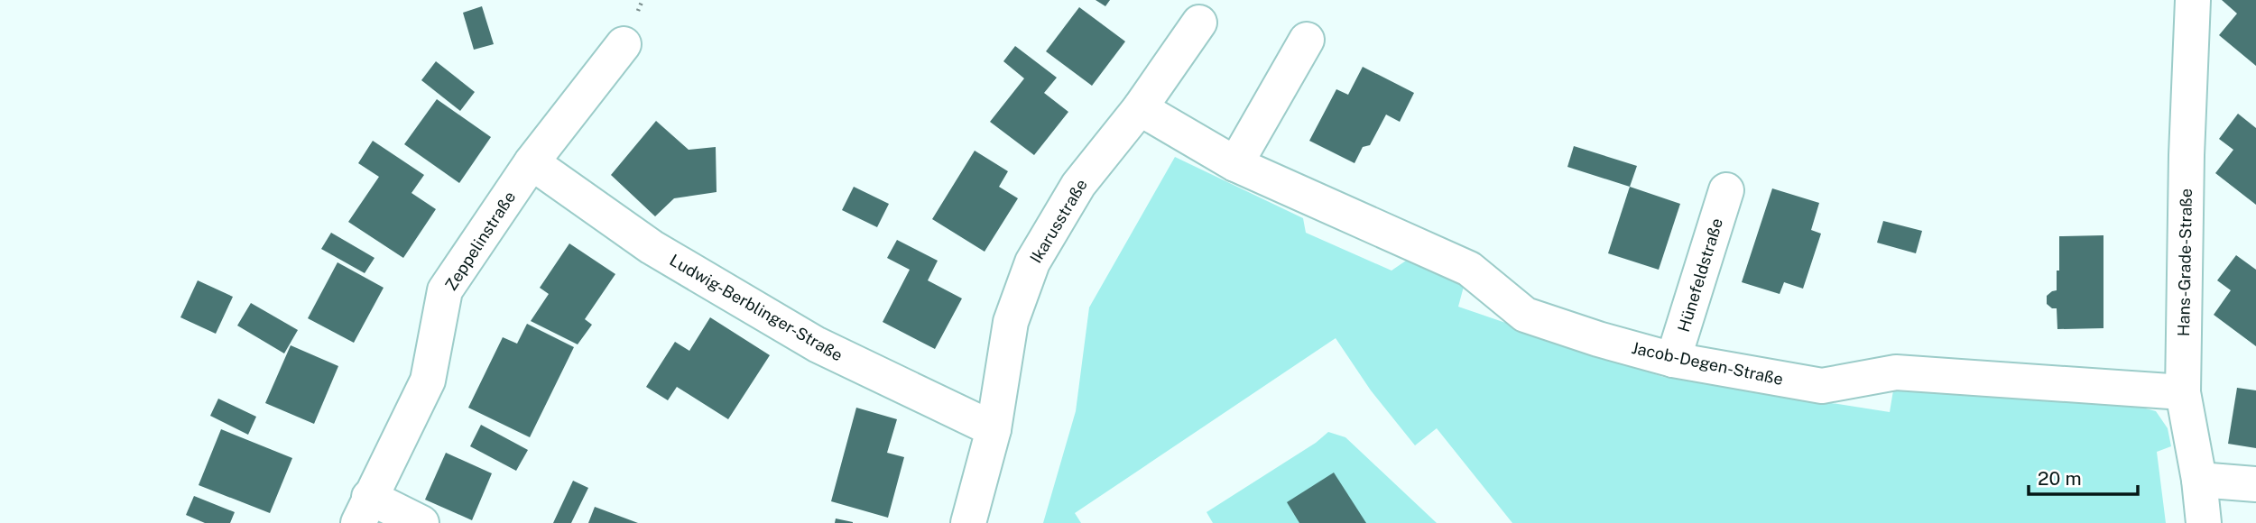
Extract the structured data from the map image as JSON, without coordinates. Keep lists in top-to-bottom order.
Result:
{
  "streets": {
    "street": [
      "Ikarusstraße",
      "Zeppelinstraße",
      "Hans-Grade-Straße",
      "Hünefeldstraße",
      "Ludwig-Berblinger-Straße",
      "Jacob-Degen-Straße"
    ]
  },
  "crossings": [
    ["Ikarusstraße", "Ludwig-Berblinger-Straße"],
    ["Ikarusstraße", "Jacob-Degen-Straße"],
    ["Zeppelinstraße", "Ludwig-Berblinger-Straße"],
    ["Hans-Grade-Straße", "Jacob-Degen-Straße"],
    ["Hünefeldstraße", "Jacob-Degen-Straße"]
  ],
  "scale_bar": "20 m"
}
